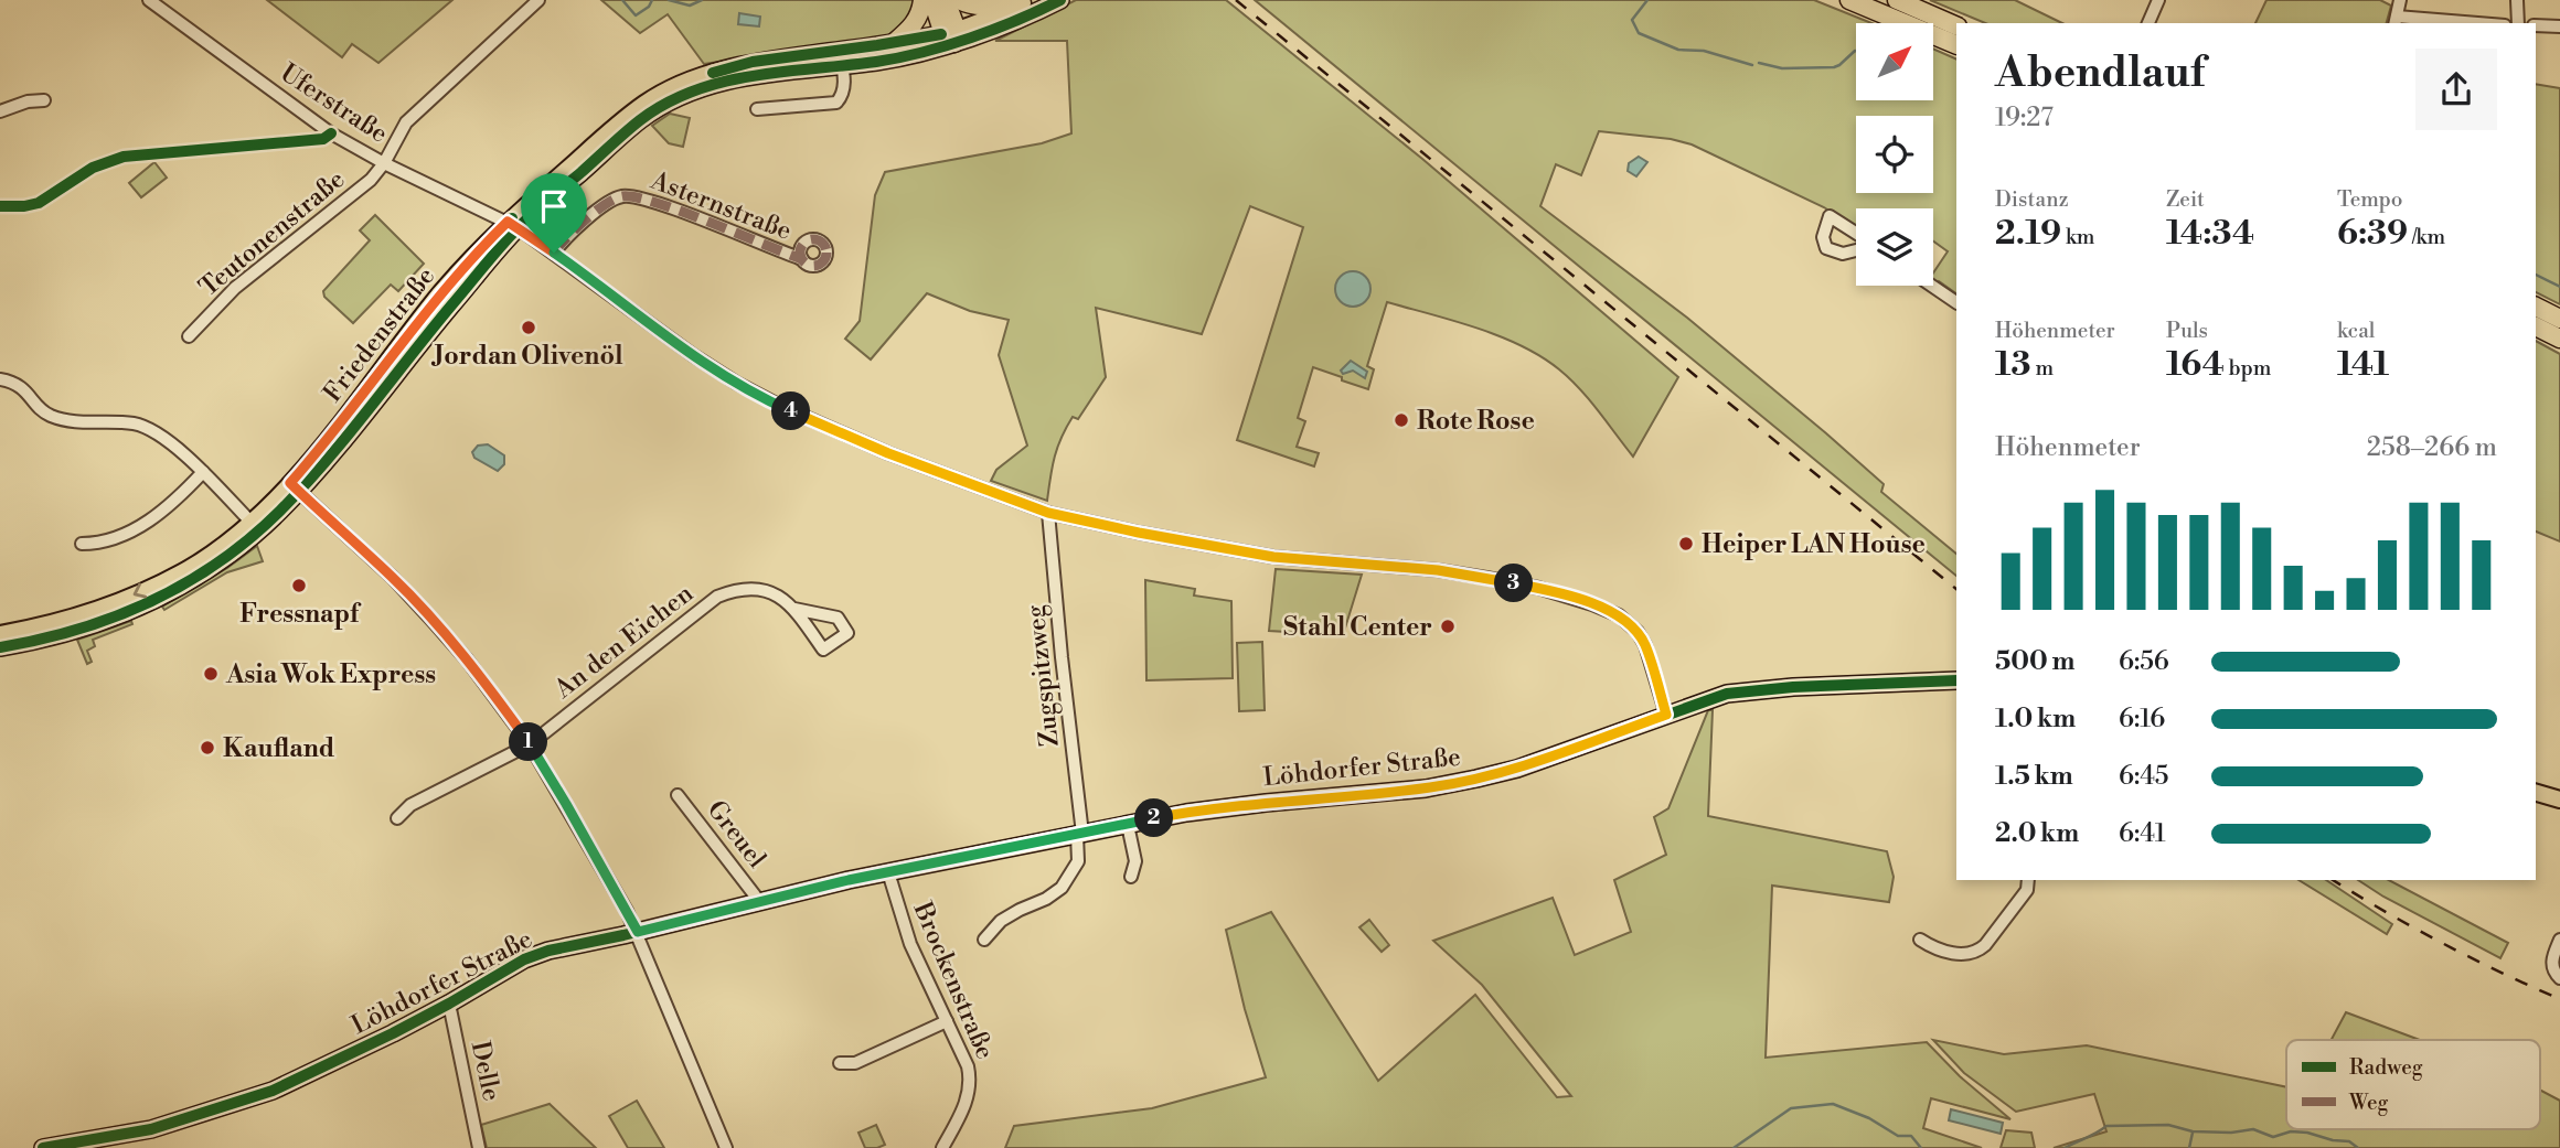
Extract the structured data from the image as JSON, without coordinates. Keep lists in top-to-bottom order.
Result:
{
  "streets": {
    "main road": ["Friedenstraße", "Löhdorfer Straße"],
    "street": [
      "Uferstraße",
      "Asternstraße",
      "Teutonenstraße",
      "An den Eichen",
      "Zugspitzweg",
      "Greuel",
      "Brockenstraße",
      "Delle"
    ]
  },
  "crossings": [
    ["Uferstraße", "Asternstraße"],
    ["Uferstraße", "Teutonenstraße"],
    ["Uferstraße", "Friedenstraße"],
    ["Uferstraße", "Zugspitzweg"],
    ["Uferstraße", "Löhdorfer Straße"],
    ["Zugspitzweg", "Löhdorfer Straße"],
    ["Löhdorfer Straße", "Greuel"],
    ["Löhdorfer Straße", "Brockenstraße"],
    ["Löhdorfer Straße", "Delle"]
  ],
  "places": [
    "Jordan Olivenöl",
    "Rote Rose",
    "Heiper LAN House",
    "Fressnapf",
    "Stahl Center",
    "Asia Wok Express",
    "Kaufland"
  ],
  "legend": ["Radweg", "Weg"],
  "north": "top right",
  "page": {
    "heading": ["Abendlauf", "19:27"],
    "stats": [
      ["Distanz", "2.19 km"],
      ["Zeit", "14:34"],
      ["Tempo", "6:39 /km"],
      ["Höhenmeter", "13 m"],
      ["Puls", "164 bpm"],
      ["kcal", "141"]
    ],
    "pins": [
      "4",
      "3",
      "1",
      "2"
    ],
    "chart": ["Höhenmeter", "258–266 m"],
    "list": [
      {
        "name": "500 m",
        "note": "6:56"
      },
      {
        "name": "1.0 km",
        "note": "6:16"
      },
      {
        "name": "1.5 km",
        "note": "6:45"
      },
      {
        "name": "2.0 km",
        "note": "6:41"
      }
    ]
  }
}
